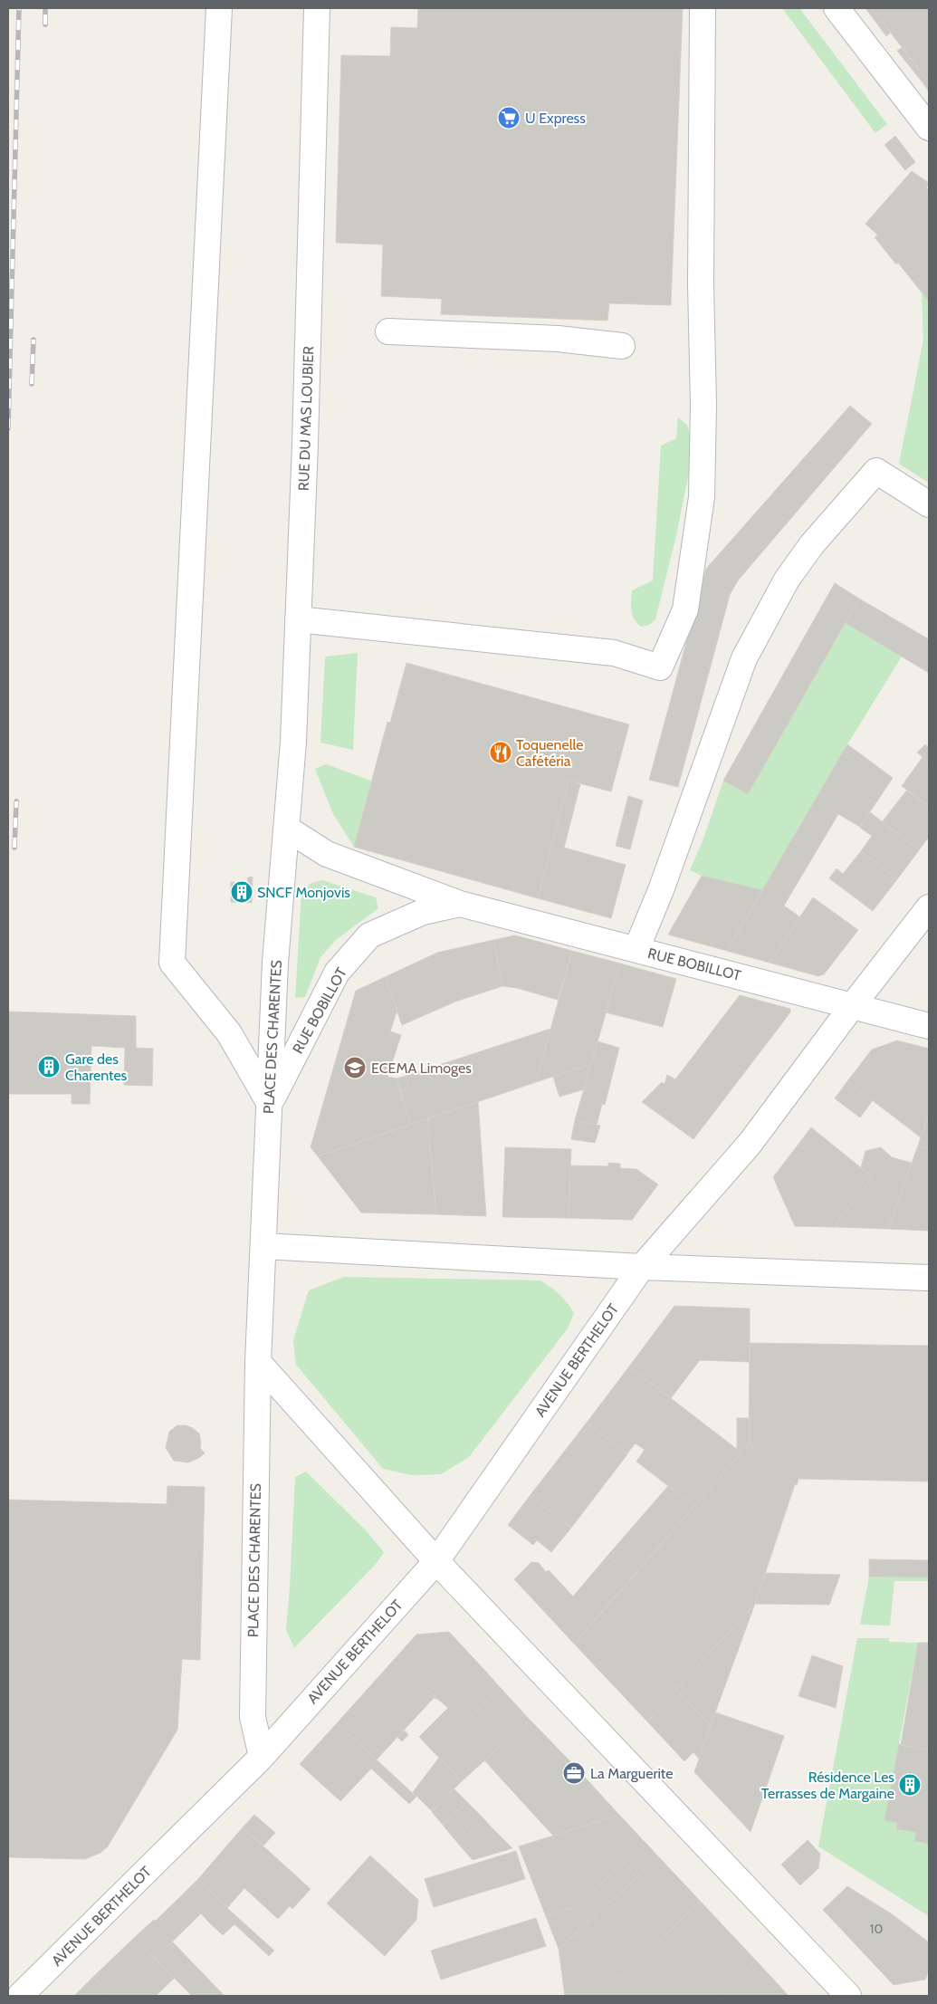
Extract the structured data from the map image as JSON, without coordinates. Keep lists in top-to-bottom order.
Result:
{
  "streets": {
    "street": [
      "RUE DU MAS LOUBIER",
      "RUE BOBILLOT",
      "PLACE DES CHARENTES",
      "AVENUE BERTHELOT"
    ]
  },
  "crossings": [
    ["RUE DU MAS LOUBIER", "RUE BOBILLOT"],
    ["RUE DU MAS LOUBIER", "PLACE DES CHARENTES"],
    ["RUE BOBILLOT", "PLACE DES CHARENTES"],
    ["RUE BOBILLOT", "AVENUE BERTHELOT"],
    ["PLACE DES CHARENTES", "AVENUE BERTHELOT"]
  ],
  "places": {
    "supermarket": ["U Express"],
    "restaurant": ["Toquenelle Cafétéria"],
    "building": ["SNCF Monjovis", "Gare des Charentes", "Résidence Les Terrasses de Margaine"],
    "school or university": ["ECEMA Limoges"],
    "office": ["La Marguerite"]
  },
  "house_numbers": ["10"]
}
